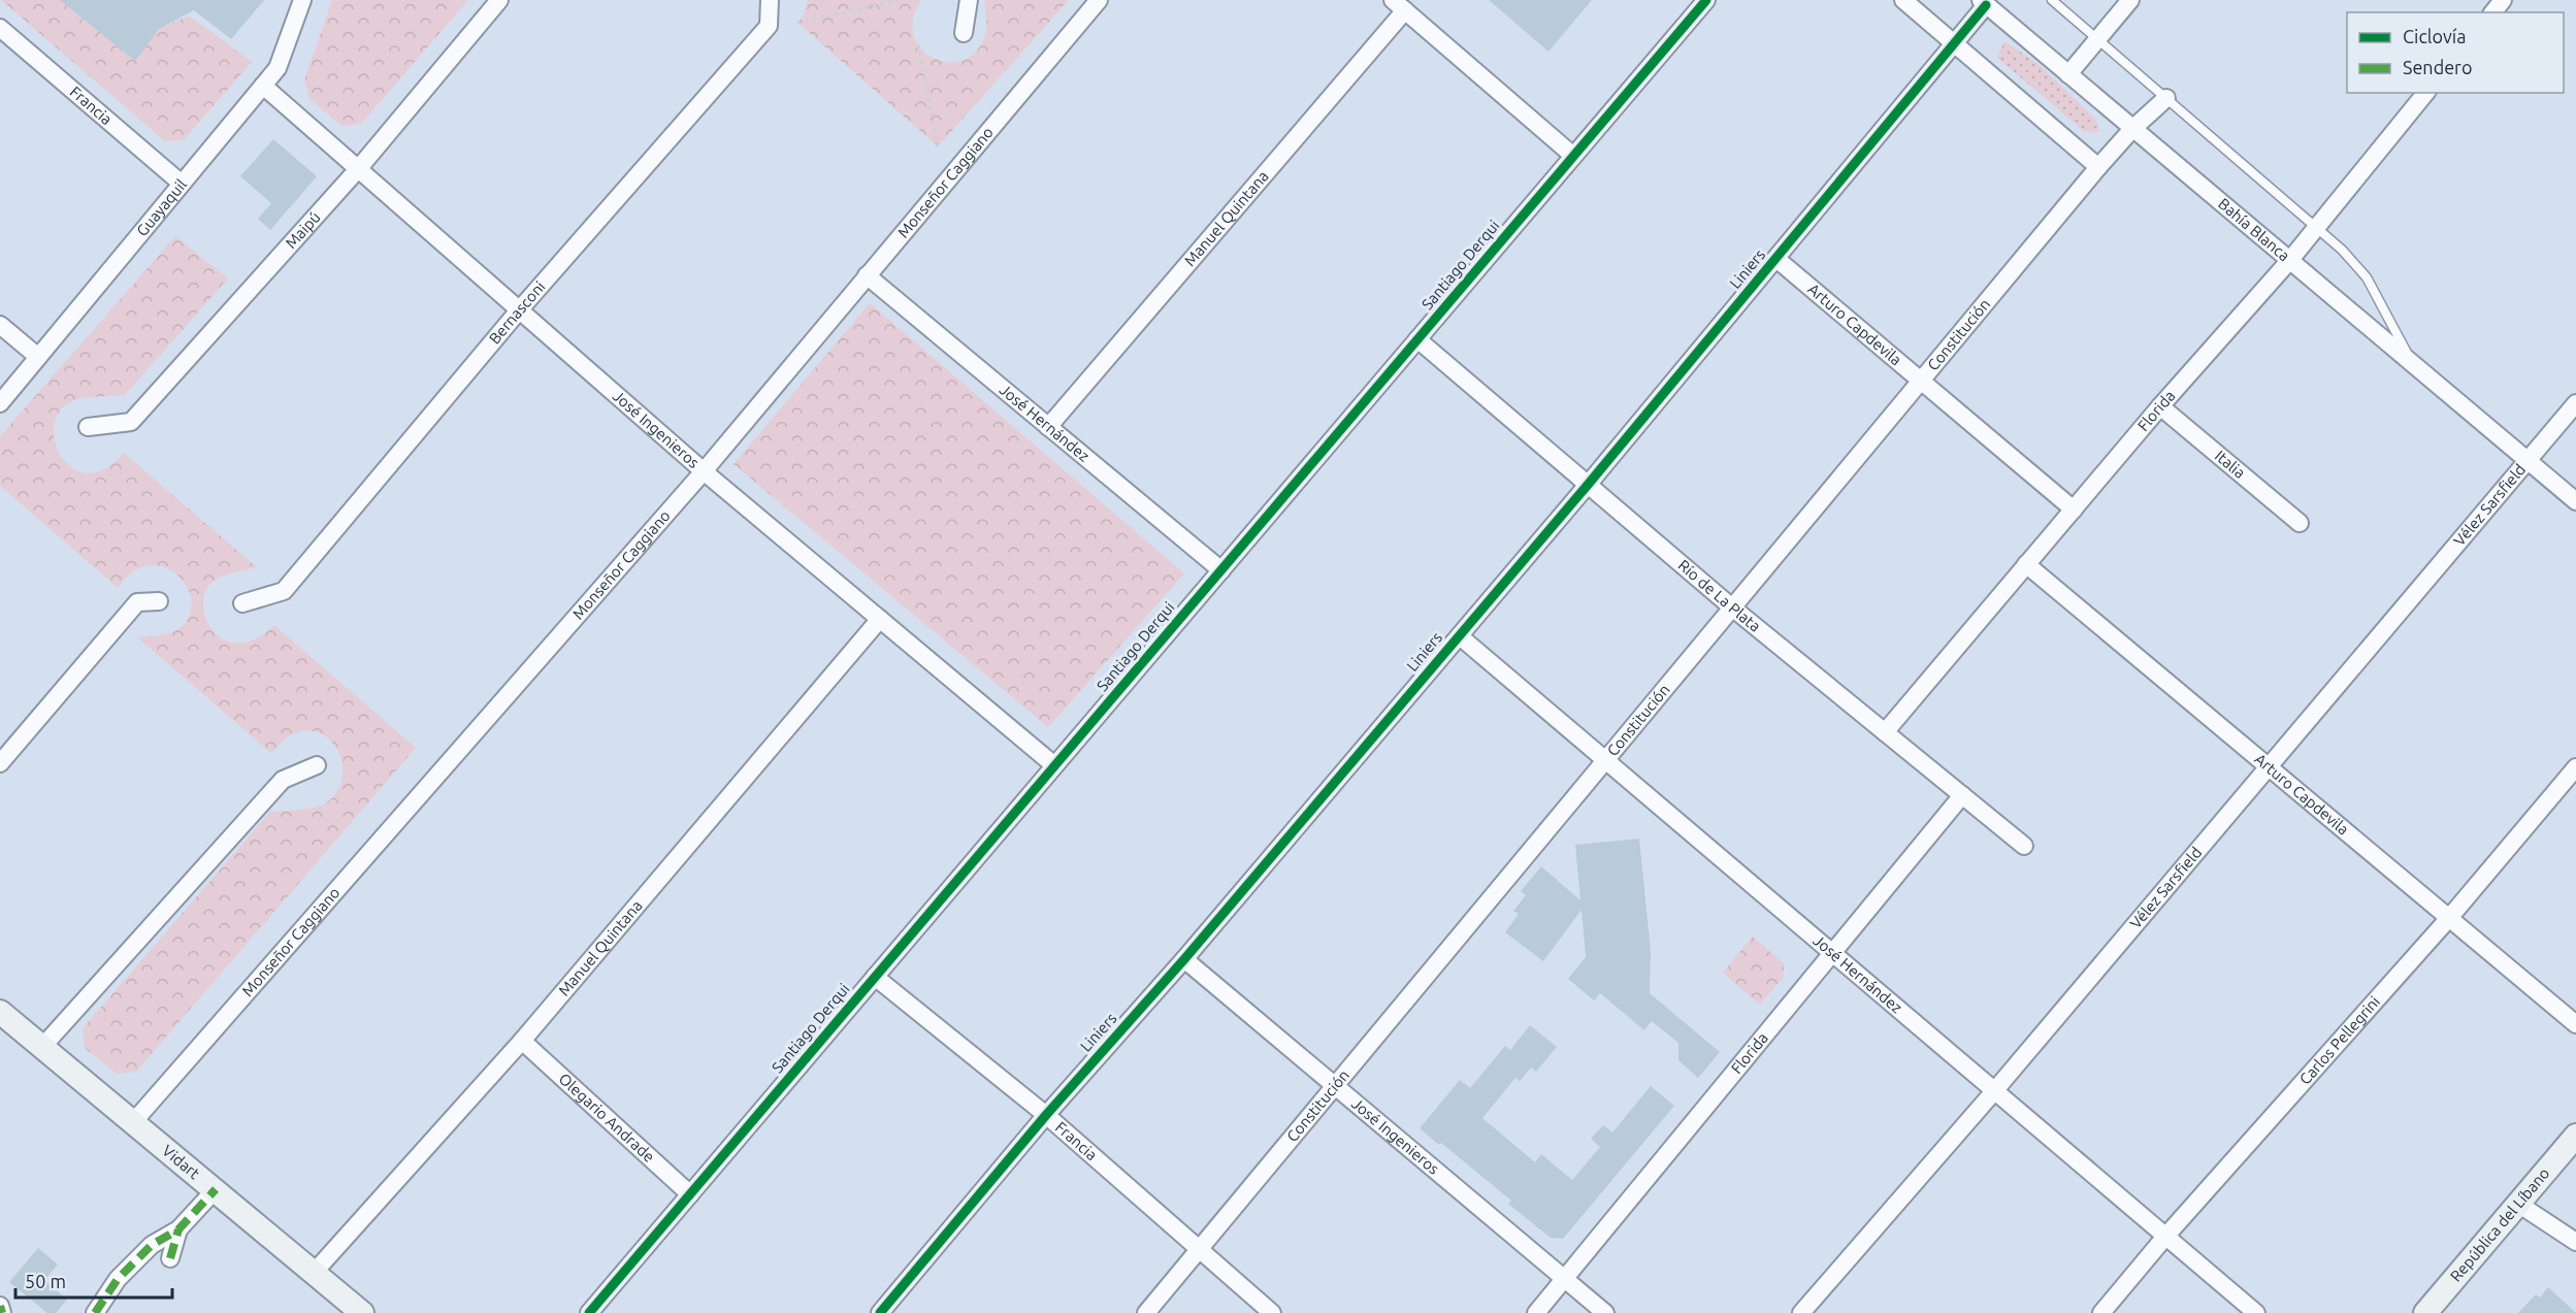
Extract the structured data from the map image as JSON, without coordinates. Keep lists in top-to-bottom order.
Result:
{
  "streets": {
    "street": [
      "Francia",
      "Monseñor Caggiano",
      "Guayaquil",
      "Manuel Quintana",
      "Maipú",
      "Bahía Blanca",
      "Santiago Derqui",
      "Liniers",
      "Bernasconi",
      "Arturo Capdevila",
      "Constitución",
      "Florida",
      "José Hernández",
      "José Ingenieros",
      "Italia",
      "Vélez Sarsfield",
      "Río de La Plata",
      "Carlos Pellegrini",
      "Olegario Andrade",
      "Vidart",
      "República del Líbano"
    ]
  },
  "crossings": [
    ["Francia", "Guayaquil"],
    ["Francia", "Santiago Derqui"],
    ["Francia", "Liniers"],
    ["Francia", "Constitución"],
    ["Monseñor Caggiano", "José Hernández"],
    ["Monseñor Caggiano", "José Ingenieros"],
    ["Monseñor Caggiano", "Vidart"],
    ["Guayaquil", "José Ingenieros"],
    ["Manuel Quintana", "José Hernández"],
    ["Manuel Quintana", "José Ingenieros"],
    ["Manuel Quintana", "Olegario Andrade"],
    ["Manuel Quintana", "Vidart"],
    ["Maipú", "José Ingenieros"],
    ["Bahía Blanca", "Liniers"],
    ["Bahía Blanca", "Constitución"],
    ["Bahía Blanca", "Florida"],
    ["Bahía Blanca", "Vélez Sarsfield"],
    ["Santiago Derqui", "José Hernández"],
    ["Santiago Derqui", "José Ingenieros"],
    ["Santiago Derqui", "Río de La Plata"],
    ["Santiago Derqui", "Olegario Andrade"],
    ["Liniers", "Arturo Capdevila"],
    ["Liniers", "José Hernández"],
    ["Liniers", "José Ingenieros"],
    ["Liniers", "Río de La Plata"],
    ["Bernasconi", "José Ingenieros"],
    ["Arturo Capdevila", "Constitución"],
    ["Arturo Capdevila", "Florida"],
    ["Arturo Capdevila", "Vélez Sarsfield"],
    ["Arturo Capdevila", "Carlos Pellegrini"],
    ["Constitución", "José Hernández"],
    ["Constitución", "José Ingenieros"],
    ["Constitución", "Río de La Plata"],
    ["Florida", "José Hernández"],
    ["Florida", "José Ingenieros"],
    ["Florida", "Italia"],
    ["Florida", "Río de La Plata"],
    ["José Hernández", "Vélez Sarsfield"],
    ["José Hernández", "Carlos Pellegrini"]
  ],
  "legend": ["Ciclovía", "Sendero"],
  "scale_bar": "50 m"
}
